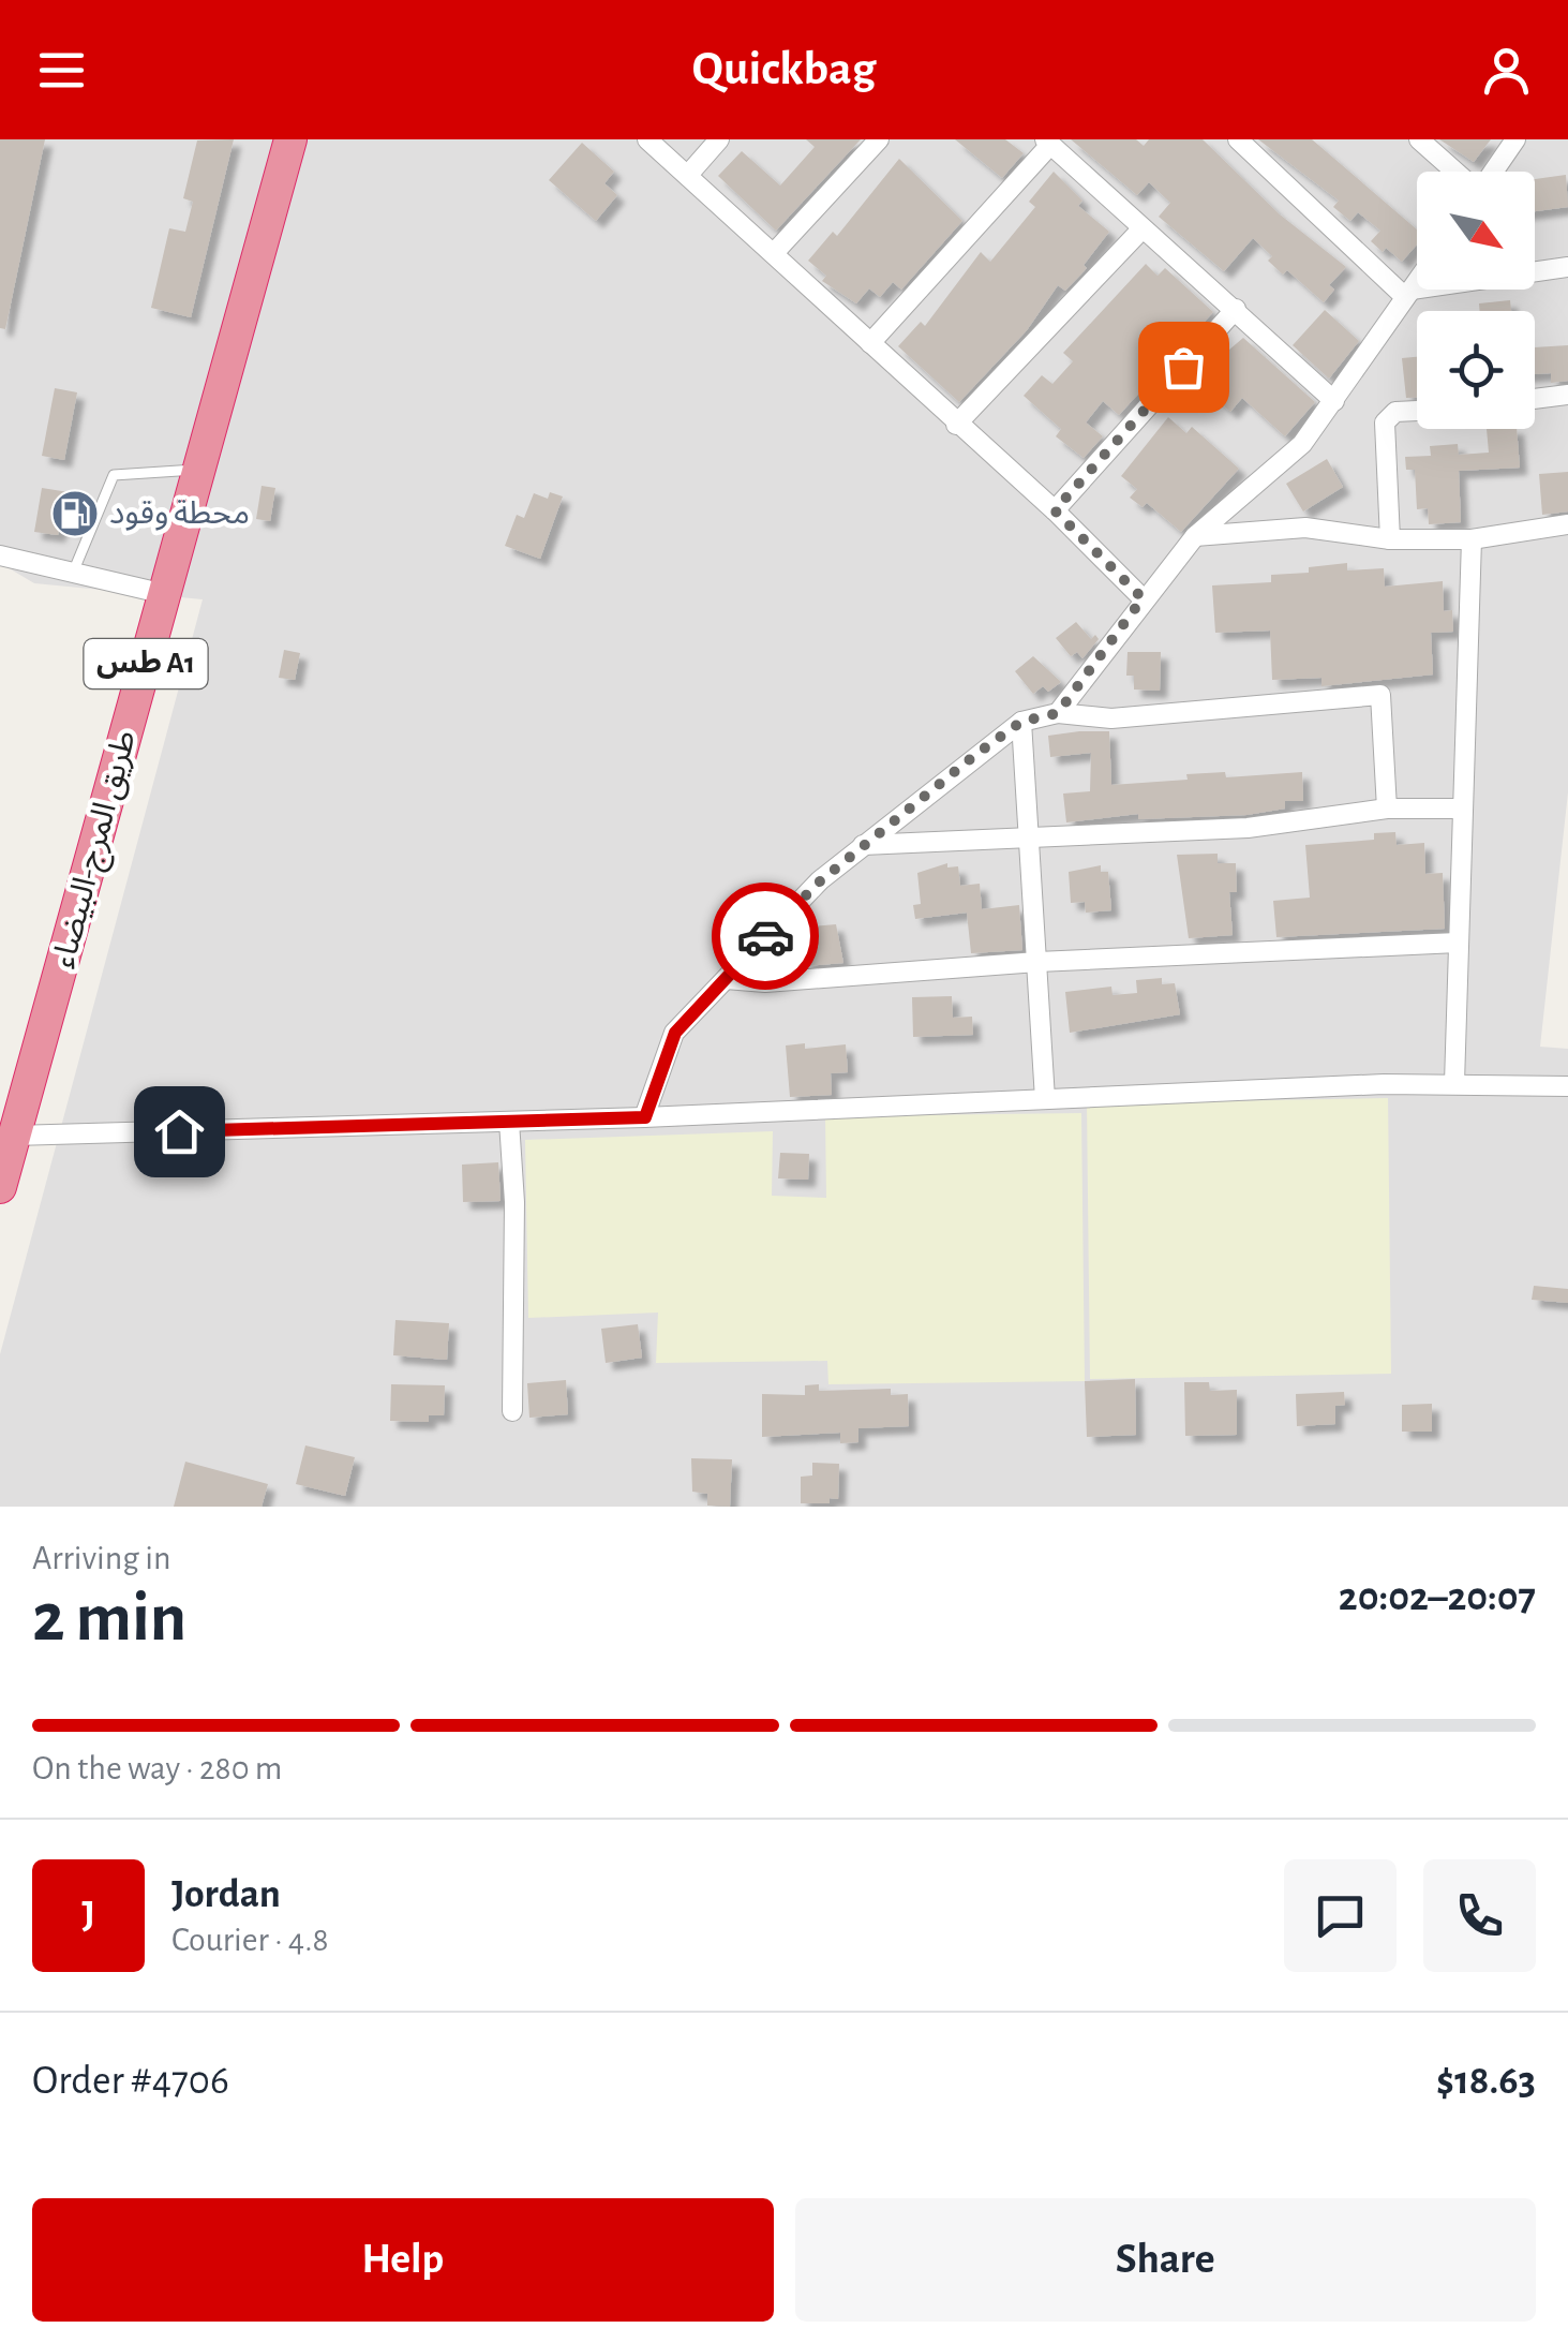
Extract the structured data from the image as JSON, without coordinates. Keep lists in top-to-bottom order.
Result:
{
  "streets": {
    "highway": ["طس A1", "طريق المرج-البيضاء"]
  },
  "places": {
    "fuel station": ["محطة وقود"]
  },
  "north": "bottom right",
  "page": {
    "header": "Quickbag",
    "heading": ["2 min", "Arriving in", "20:02–20:07"],
    "panel": [
      "Jordan",
      "Courier · 4.8",
      "Order #4706",
      "$18.63"
    ],
    "bar": "On the way · 280 m",
    "round": "J",
    "buttons": ["Help", "Share"]
  }
}
